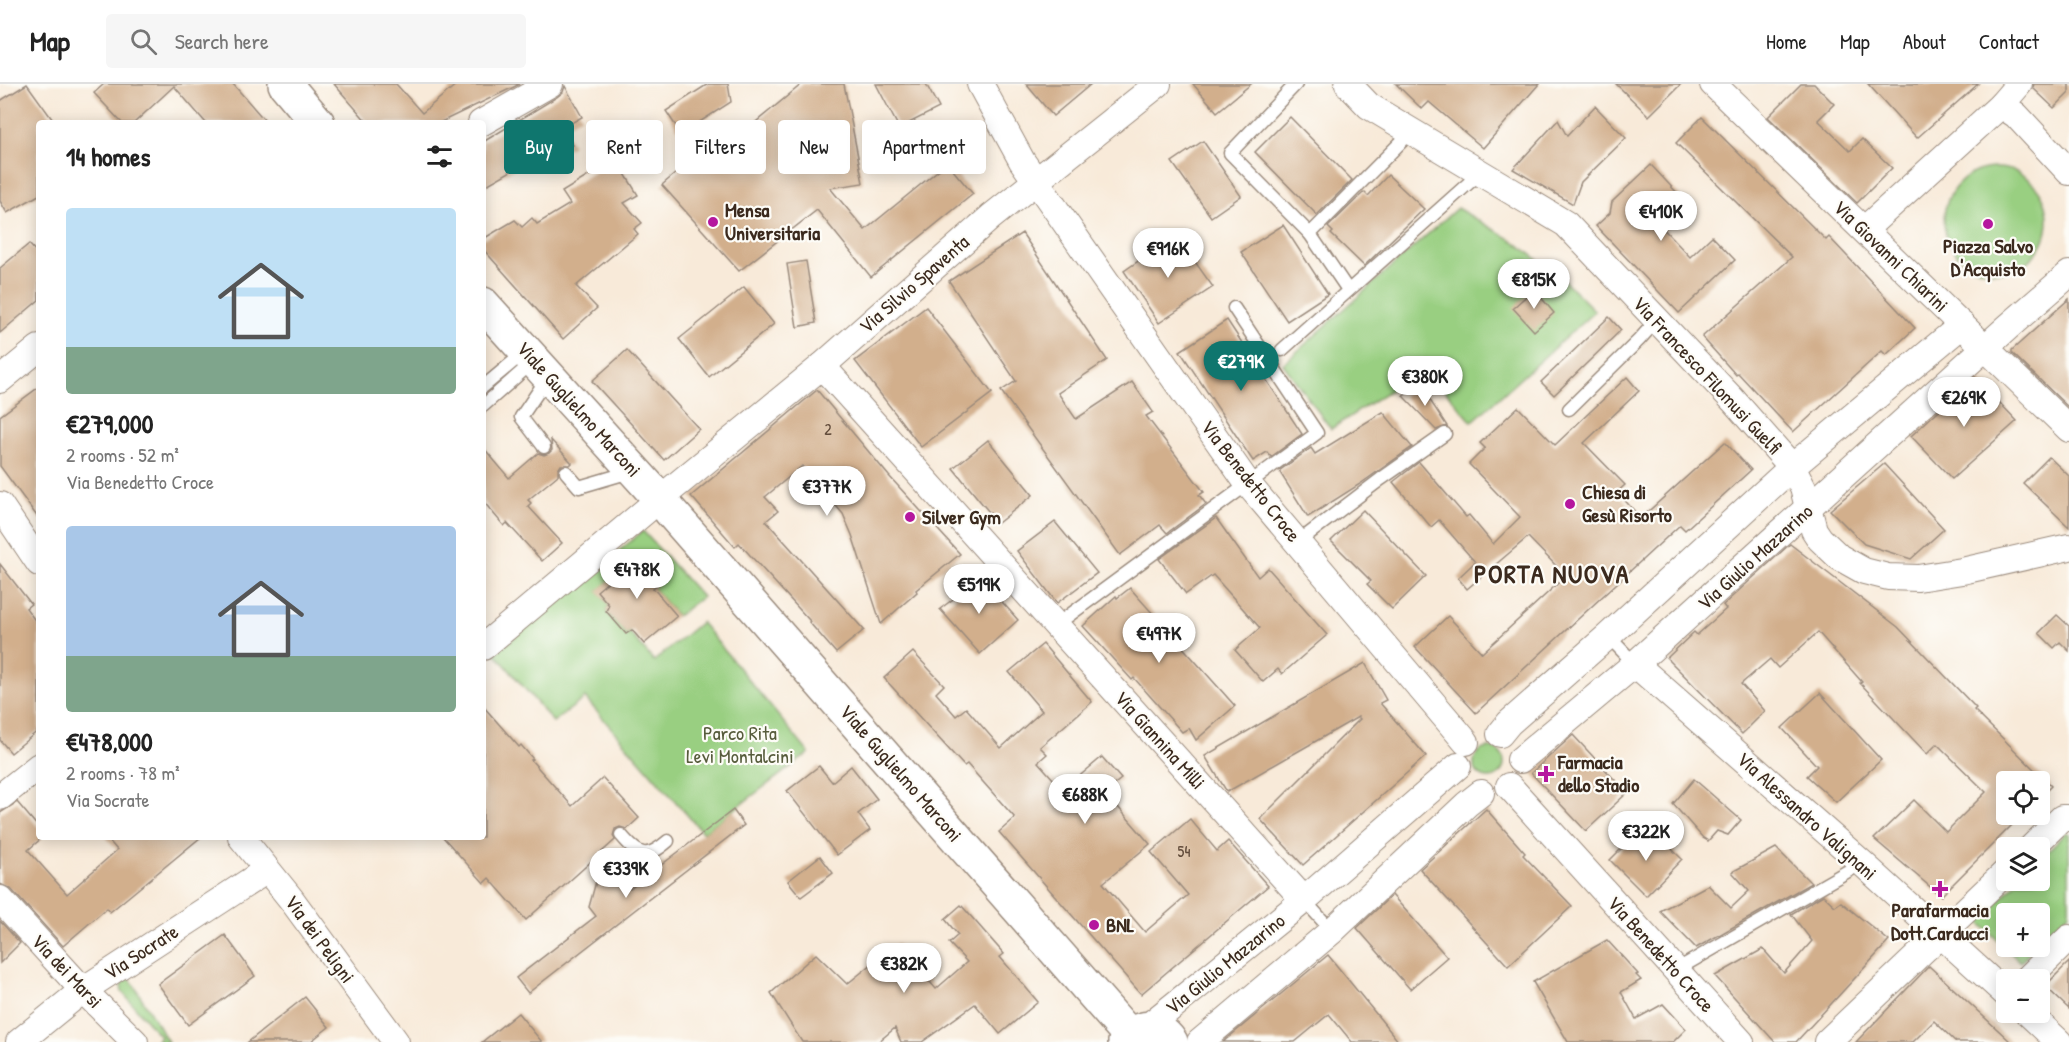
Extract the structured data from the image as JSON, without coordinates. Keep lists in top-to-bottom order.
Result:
{
  "streets": {
    "main road": ["Viale Guglielmo Marconi"],
    "street": [
      "Via Giovanni Chiarini",
      "Via Silvio Spaventa",
      "Via Francesco Filomusi Guelfi",
      "Via Benedetto Croce",
      "Via Giulio Mazzarino",
      "Via Giannina Milli",
      "Via Alessandro Valignani",
      "Via dei Peligni",
      "Via Socrate",
      "Via dei Marsi"
    ]
  },
  "crossings": [
    ["Via Giovanni Chiarini", "Via Giulio Mazzarino"],
    ["Via Silvio Spaventa", "Viale Guglielmo Marconi"],
    ["Via Silvio Spaventa", "Via Benedetto Croce"],
    ["Via Silvio Spaventa", "Via Giannina Milli"],
    ["Via Francesco Filomusi Guelfi", "Via Giulio Mazzarino"],
    ["Viale Guglielmo Marconi", "Via Giulio Mazzarino"],
    ["Via Benedetto Croce", "Via Giulio Mazzarino"],
    ["Via Giulio Mazzarino", "Via Giannina Milli"],
    ["Via Giulio Mazzarino", "Via Alessandro Valignani"],
    ["Via dei Peligni", "Via Socrate"],
    ["Via Socrate", "Via dei Marsi"]
  ],
  "districts": ["PORTA NUOVA"],
  "parks": ["Parco Rita Levi Montalcini"],
  "places": {
    "other": [
      "Mensa Universitaria",
      "Piazza Salvo D'Acquisto",
      "Chiesa di Gesù Risorto",
      "Silver Gym",
      "BNL"
    ],
    "health": ["Farmacia dello Stadio", "Parafarmacia Dott.Carducci"]
  },
  "house_numbers": ["2", "54"],
  "page": {
    "header": "Map",
    "search": "Search here",
    "nav": [
      "Home",
      "Map",
      "About",
      "Contact"
    ],
    "chip": [
      "Buy",
      "Rent",
      "Filters",
      "New",
      "Apartment"
    ],
    "heading": "14 homes",
    "price": [
      "€410K",
      "€916K",
      "€815K",
      "€279K",
      "€380K",
      "€269K",
      "€377K",
      "€478K",
      "€519K",
      "€497K",
      "€688K",
      "€322K",
      "€339K",
      "€382K"
    ],
    "list": [
      {
        "name": "€279,000",
        "note": "2 rooms · 52 m² · Via Benedetto Croce"
      },
      {
        "name": "€478,000",
        "note": "2 rooms · 78 m² · Via Socrate"
      }
    ],
    "map_buttons": ["+", "−"]
  }
}
